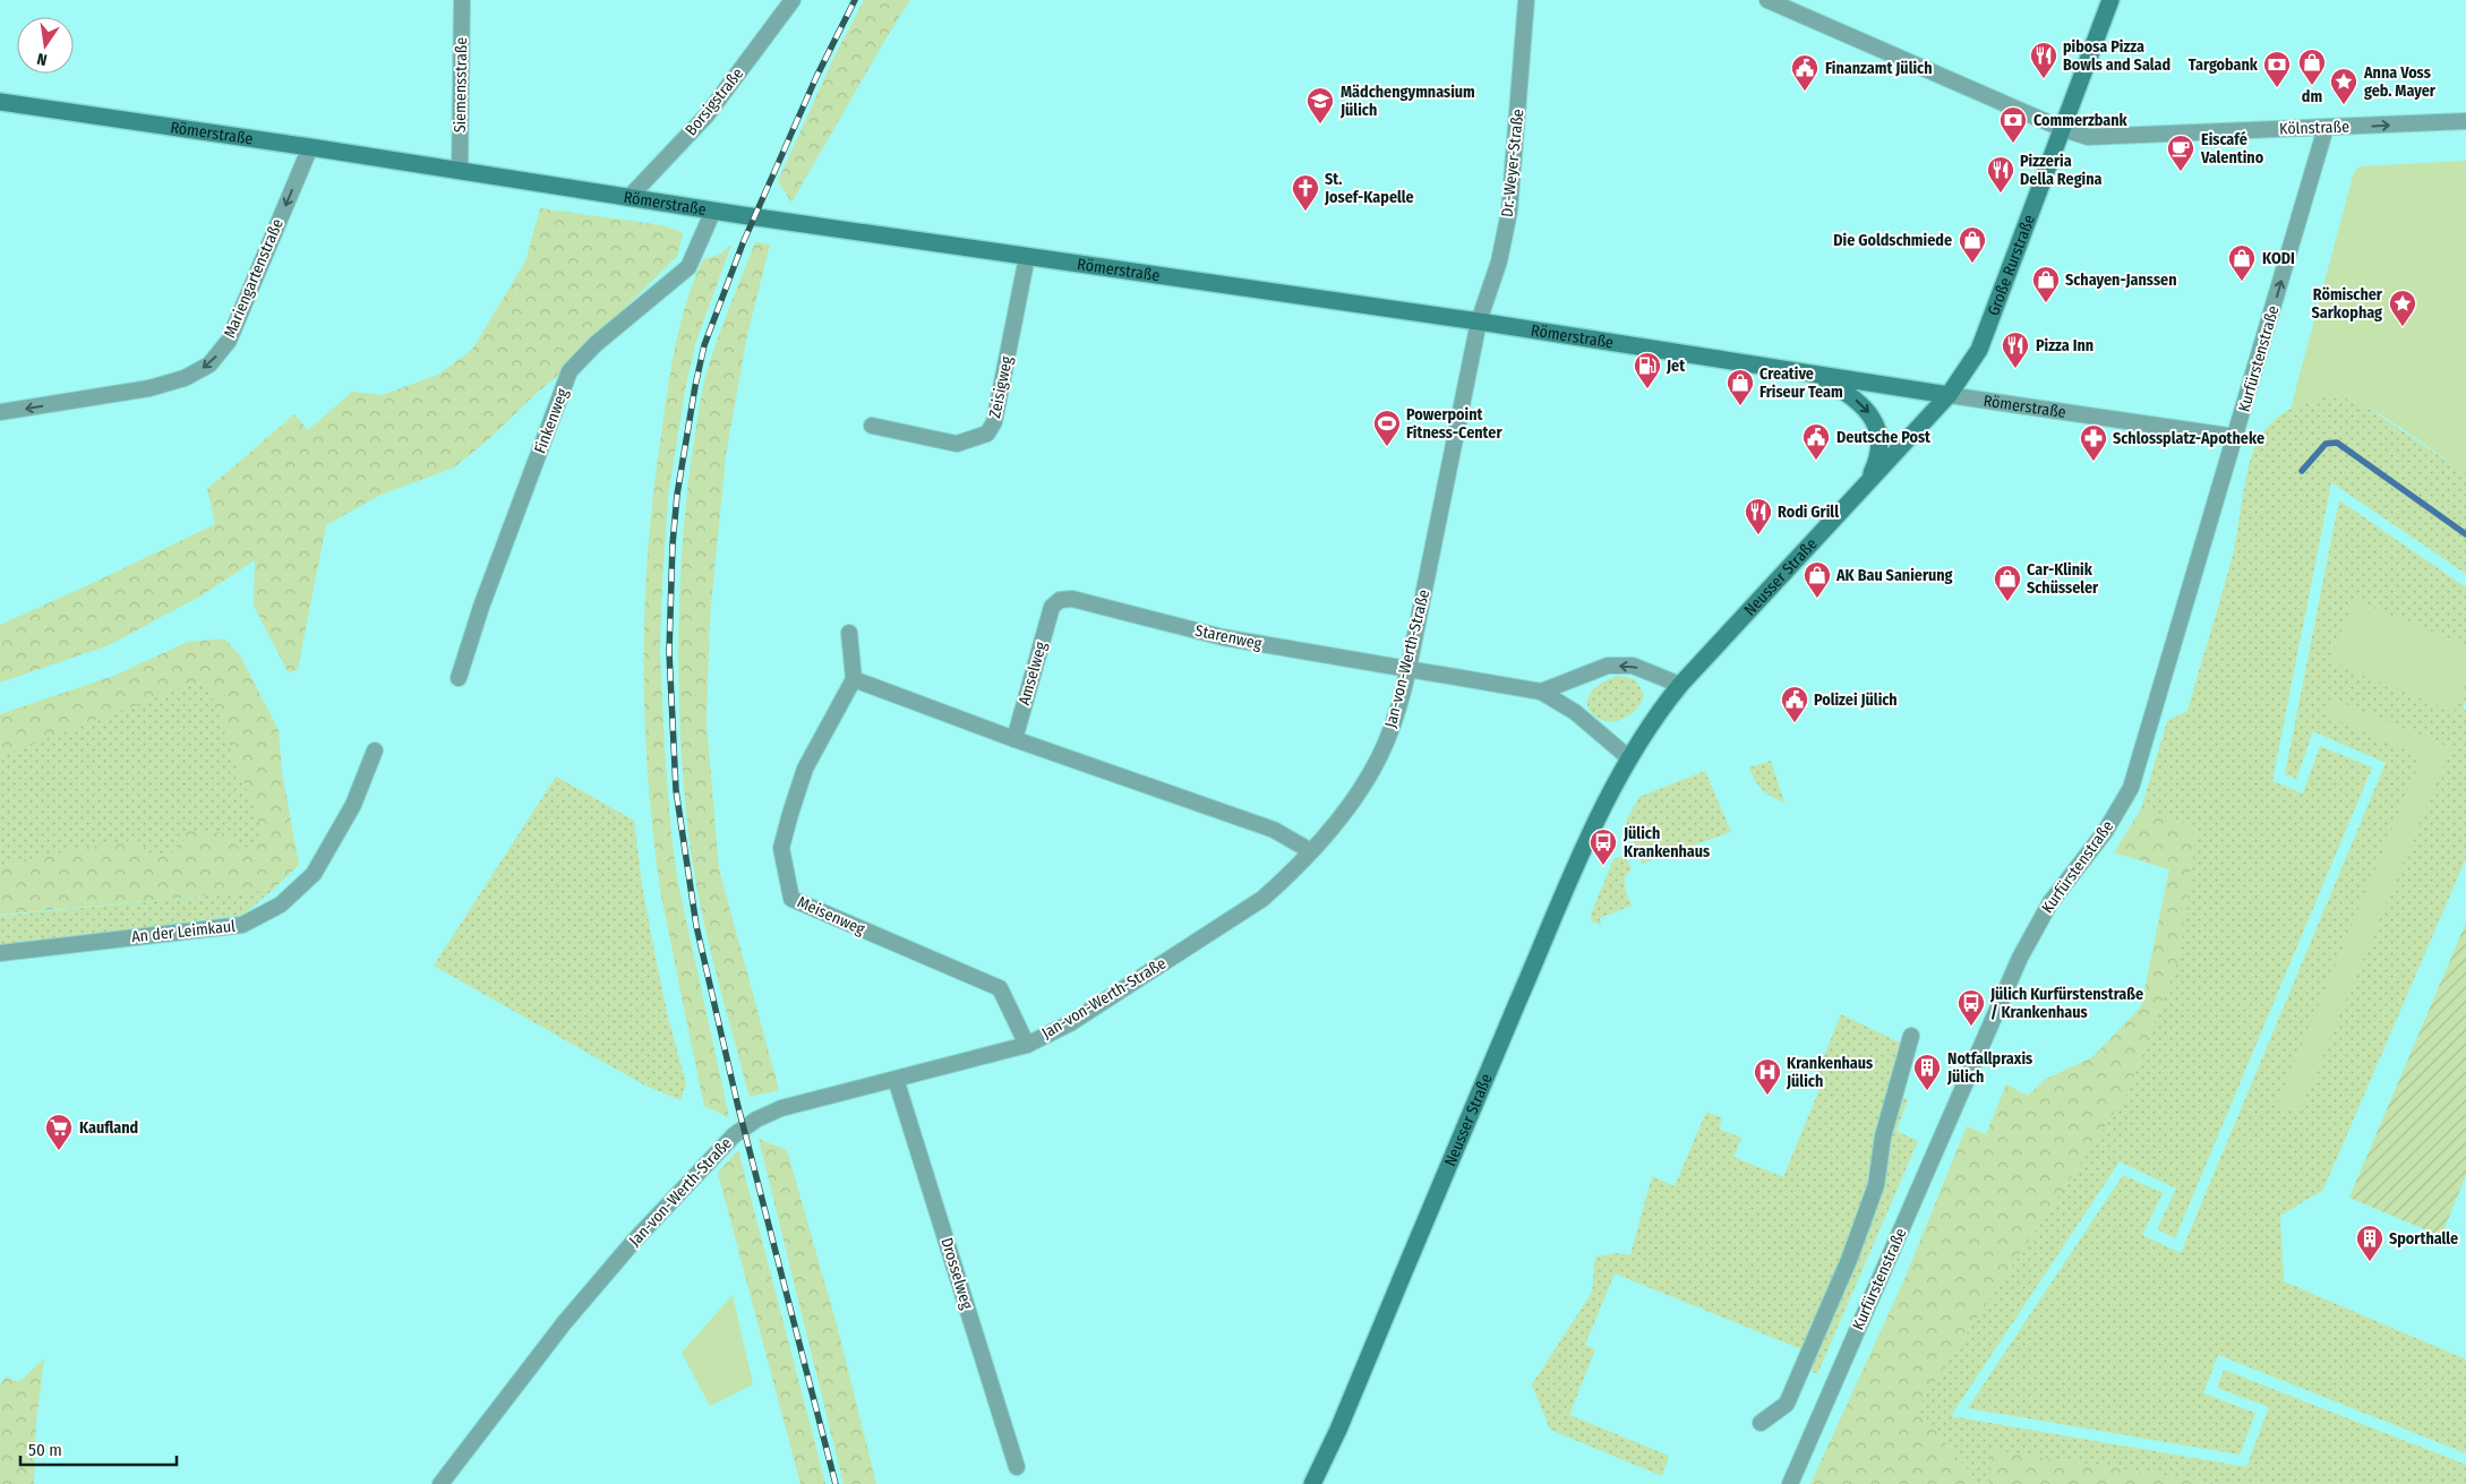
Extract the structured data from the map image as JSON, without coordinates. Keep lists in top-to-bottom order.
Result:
{
  "streets": {
    "main road": ["Römerstraße", "Große Rurstraße", "Neusser Straße"],
    "street": [
      "Siemensstraße",
      "Borsigstraße",
      "Kölnstraße",
      "Dr.-Weyer-Straße",
      "Mariengartenstraße",
      "Kurfürstenstraße",
      "Zeisigweg",
      "Finkenweg",
      "Starenweg",
      "Jan-von-Werth-Straße",
      "Amselweg",
      "Meisenweg",
      "An der Leimkaul",
      "Drosselweg"
    ]
  },
  "crossings": [
    ["Siemensstraße", "Römerstraße"],
    ["Borsigstraße", "Römerstraße"],
    ["Kölnstraße", "Große Rurstraße"],
    ["Kölnstraße", "Kurfürstenstraße"],
    ["Römerstraße", "Dr.-Weyer-Straße"],
    ["Römerstraße", "Große Rurstraße"],
    ["Römerstraße", "Mariengartenstraße"],
    ["Römerstraße", "Kurfürstenstraße"],
    ["Römerstraße", "Zeisigweg"],
    ["Römerstraße", "Finkenweg"],
    ["Römerstraße", "Neusser Straße"],
    ["Römerstraße", "Jan-von-Werth-Straße"],
    ["Dr.-Weyer-Straße", "Jan-von-Werth-Straße"],
    ["Große Rurstraße", "Neusser Straße"],
    ["Starenweg", "Jan-von-Werth-Straße"],
    ["Starenweg", "Amselweg"],
    ["Jan-von-Werth-Straße", "Meisenweg"],
    ["Jan-von-Werth-Straße", "Drosselweg"]
  ],
  "one_way": ["Mariengartenstraße"],
  "places": {
    "restaurant": [
      "pibosa Pizza Bowls and Salad",
      "Pizzeria Della Regina",
      "Pizza Inn",
      "Rodi Grill"
    ],
    "shop": [
      "dm",
      "Die Goldschmiede",
      "KODI",
      "Schayen-Janssen",
      "Creative Friseur Team",
      "AK Bau Sanierung",
      "Car-Klinik Schüsseler"
    ],
    "bank": ["Targobank", "Commerzbank"],
    "public building": ["Finanzamt Jülich", "Deutsche Post", "Polizei Jülich"],
    "place": ["Anna Voss geb. Mayer", "Römischer Sarkophag"],
    "school or university": ["Mädchengymnasium Jülich"],
    "cafe": ["Eiscafé Valentino"],
    "church": ["St. Josef-Kapelle"],
    "fuel station": ["Jet"],
    "sports": ["Powerpoint Fitness-Center"],
    "pharmacy": ["Schlossplatz-Apotheke"],
    "bus stop": ["Jülich Krankenhaus", "Jülich Kurfürstenstraße / Krankenhaus"],
    "building": ["Notfallpraxis Jülich", "Sporthalle"],
    "hospital": ["Krankenhaus Jülich"],
    "supermarket": ["Kaufland"]
  },
  "scale_bar": "50 m",
  "north": "bottom"
}
